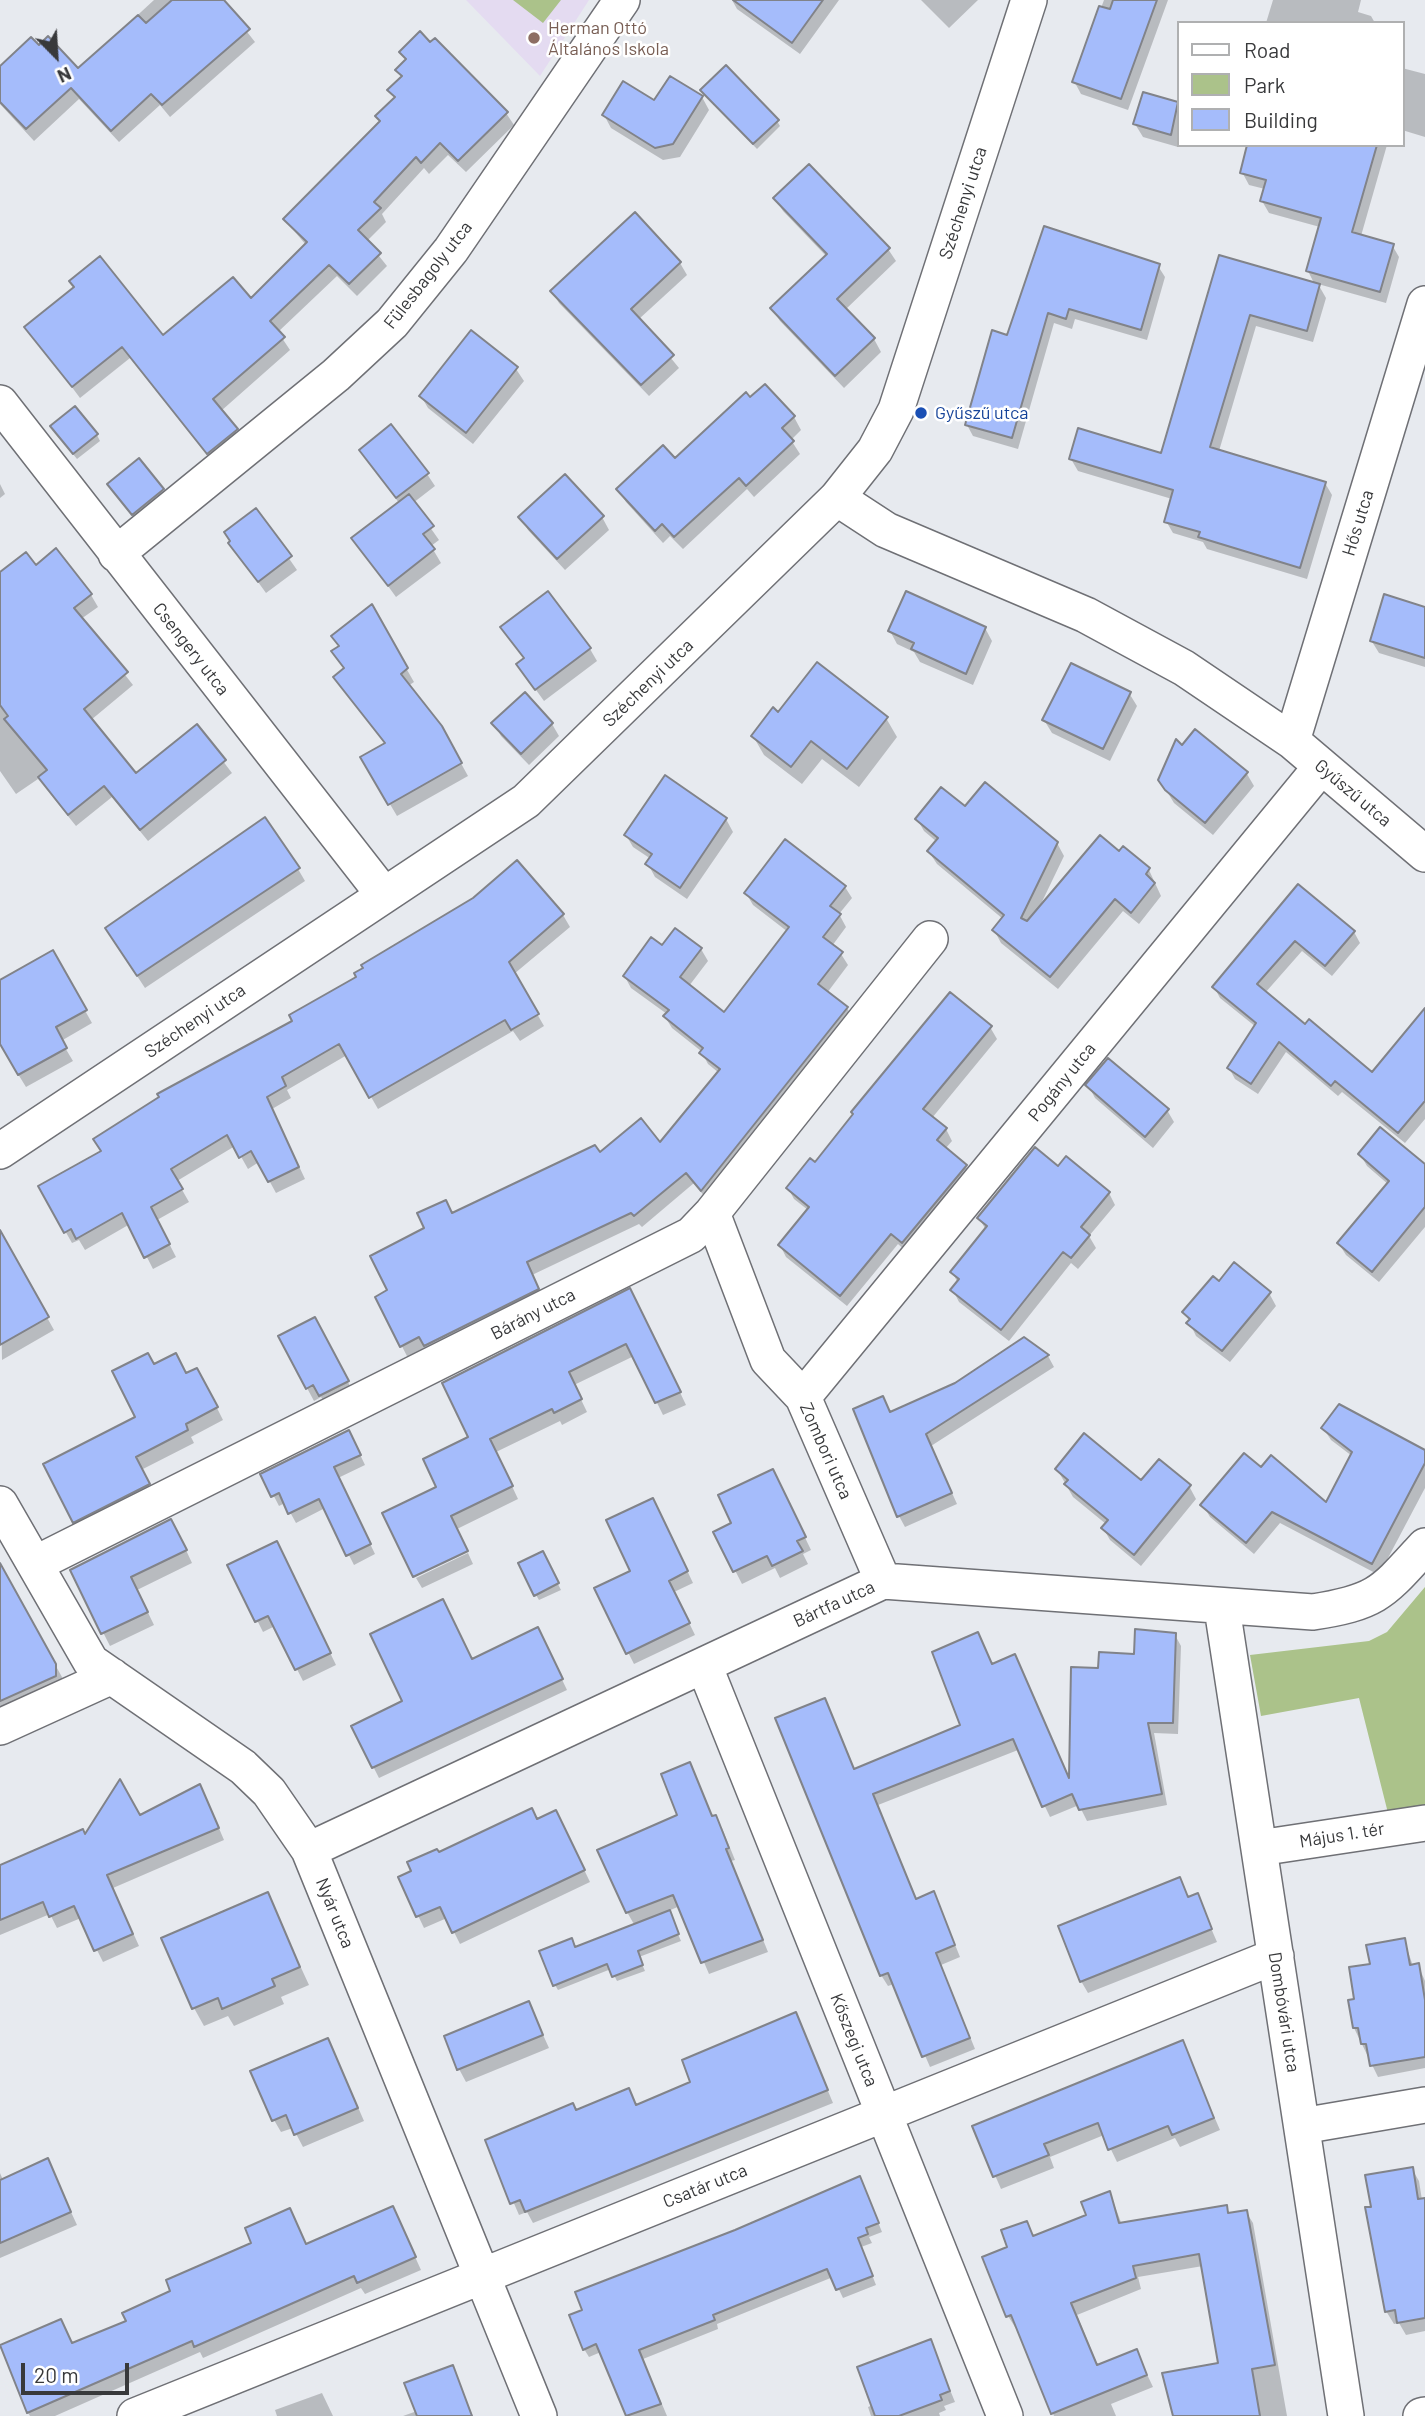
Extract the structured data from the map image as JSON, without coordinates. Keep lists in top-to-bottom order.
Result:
{
  "streets": {
    "street": [
      "Széchenyi utca",
      "Fülesbagoly utca",
      "Hős utca",
      "Csengery utca",
      "Gyűszű utca",
      "Pogány utca",
      "Bárány utca",
      "Zombori utca",
      "Bártfa utca",
      "Május 1. tér",
      "Nyár utca",
      "Dombóvári utca",
      "Kőszegi utca",
      "Csatár utca"
    ]
  },
  "crossings": [
    ["Széchenyi utca", "Csengery utca"],
    ["Széchenyi utca", "Gyűszű utca"],
    ["Fülesbagoly utca", "Csengery utca"],
    ["Hős utca", "Gyűszű utca"],
    ["Gyűszű utca", "Pogány utca"],
    ["Pogány utca", "Zombori utca"],
    ["Bárány utca", "Zombori utca"],
    ["Bárány utca", "Nyár utca"],
    ["Zombori utca", "Bártfa utca"],
    ["Bártfa utca", "Nyár utca"],
    ["Bártfa utca", "Dombóvári utca"],
    ["Bártfa utca", "Kőszegi utca"],
    ["Május 1. tér", "Dombóvári utca"],
    ["Nyár utca", "Csatár utca"],
    ["Dombóvári utca", "Csatár utca"],
    ["Kőszegi utca", "Csatár utca"]
  ],
  "places": ["Herman Ottó Általános Iskola", "Gyűszű utca"],
  "legend": ["Road", "Park", "Building"],
  "scale_bar": "20 m",
  "north": "bottom right"
}
